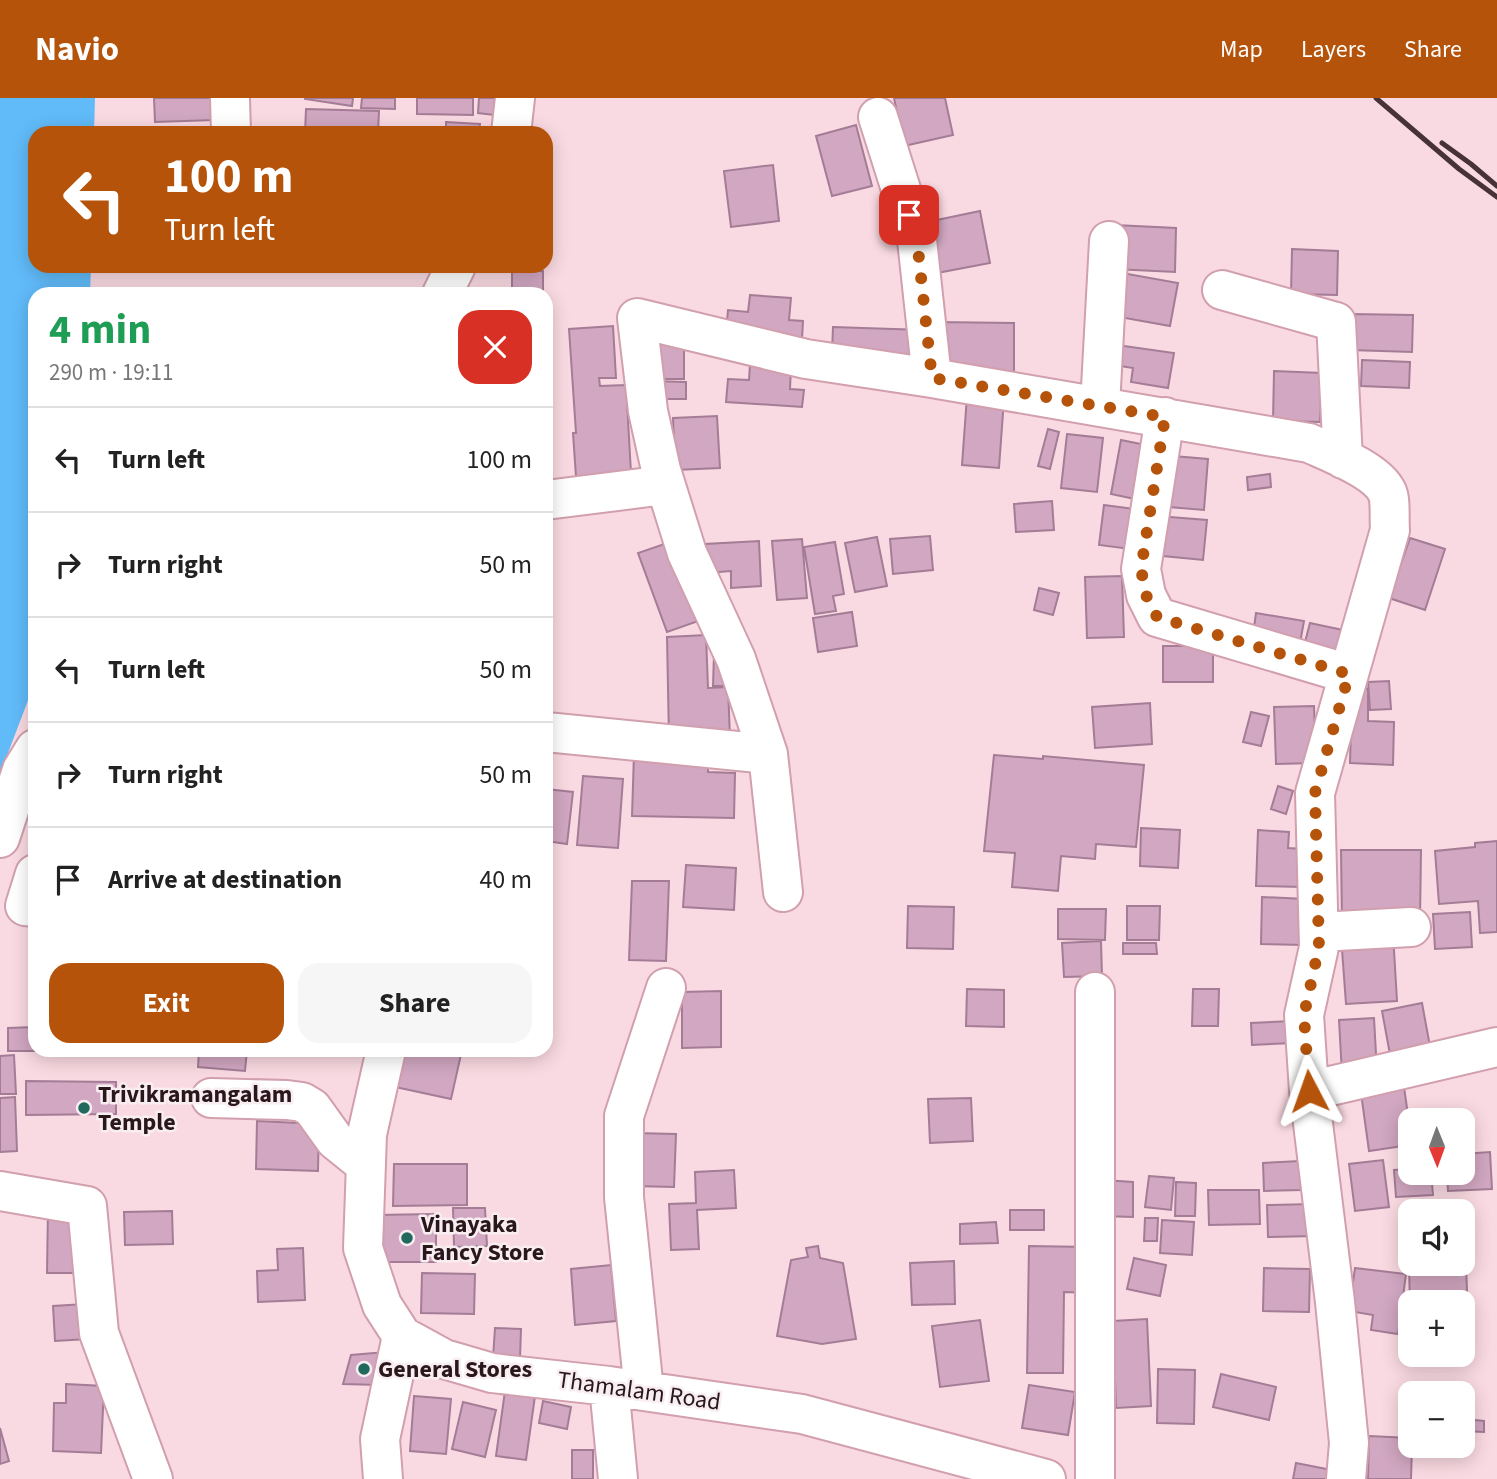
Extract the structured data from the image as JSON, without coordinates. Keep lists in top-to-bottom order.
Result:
{
  "streets": {
    "street": ["Thamalam Road"]
  },
  "places": ["Trivikramangalam Temple", "Vinayaka Fancy Store", "General Stores"],
  "north": "bottom",
  "page": {
    "header": "Navio",
    "nav": ["Map", "Layers", "Share"],
    "turn": ["100 m", "Turn left"],
    "heading": ["4 min", "290 m · 19:11"],
    "list": [
      {
        "name": "Turn left",
        "value": "100 m"
      },
      {
        "name": "Turn right",
        "value": "50 m"
      },
      {
        "name": "Turn left",
        "value": "50 m"
      },
      {
        "name": "Turn right",
        "value": "50 m"
      },
      {
        "name": "Arrive at destination",
        "value": "40 m"
      }
    ],
    "buttons": ["Exit", "Share"],
    "map_buttons": ["+", "−"]
  }
}
